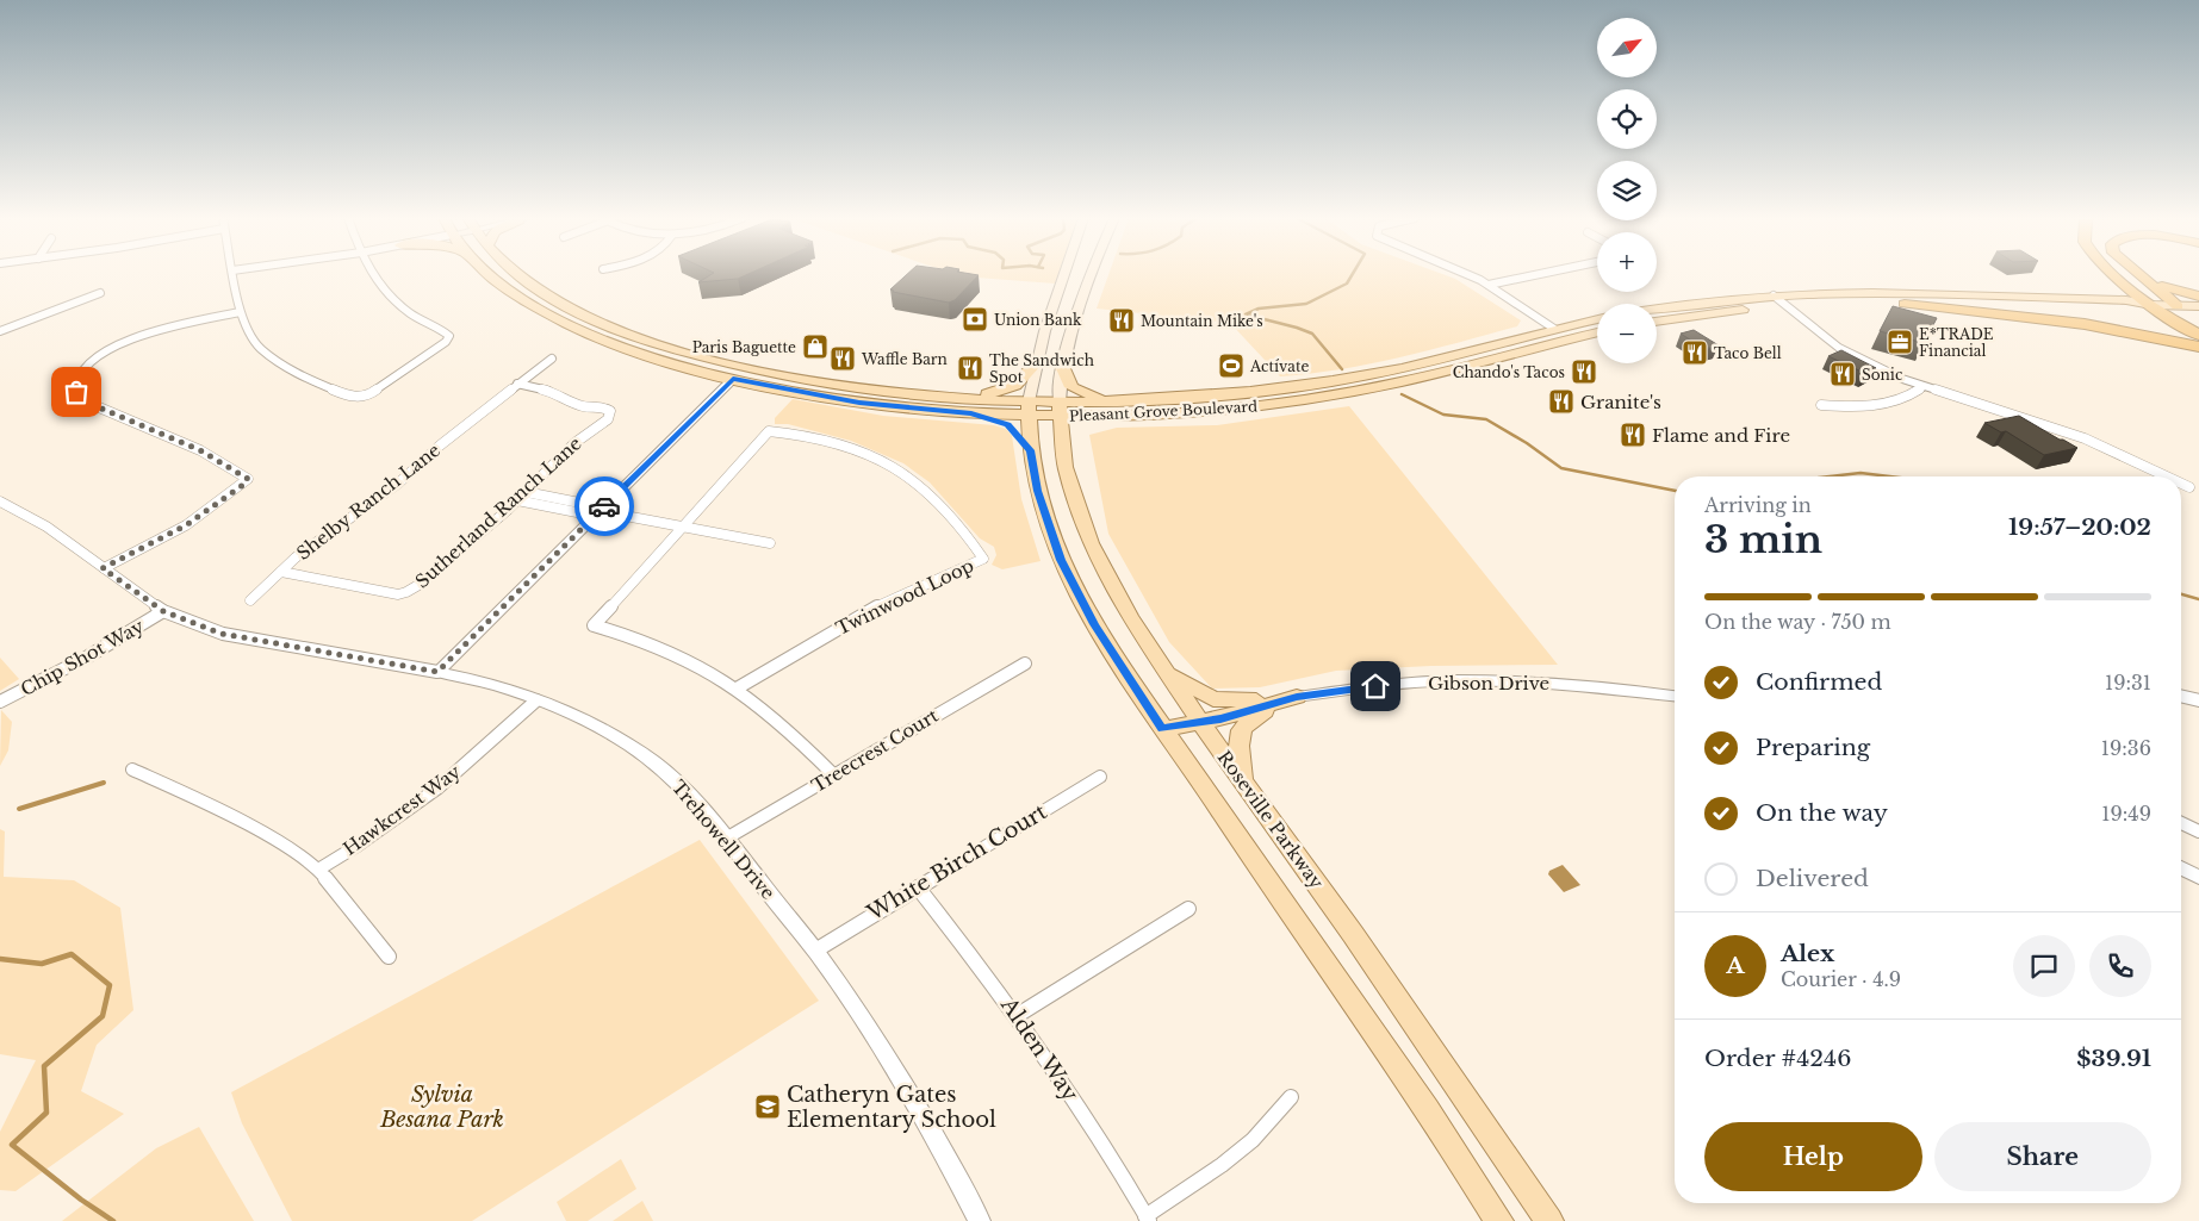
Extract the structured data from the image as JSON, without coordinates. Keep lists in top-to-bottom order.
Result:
{
  "streets": {
    "main road": ["Pleasant Grove Boulevard", "Roseville Parkway"],
    "street": [
      "Shelby Ranch Lane",
      "Sutherland Ranch Lane",
      "Twinwood Loop",
      "Chip Shot Way",
      "Gibson Drive",
      "Treecrest Court",
      "Hawkcrest Way",
      "Trehowell Drive",
      "White Birch Court",
      "Alden Way"
    ]
  },
  "crossings": [
    ["Pleasant Grove Boulevard", "Roseville Parkway"],
    ["Shelby Ranch Lane", "Sutherland Ranch Lane"],
    ["Chip Shot Way", "Trehowell Drive"],
    ["Treecrest Court", "Trehowell Drive"],
    ["Hawkcrest Way", "Trehowell Drive"],
    ["Trehowell Drive", "White Birch Court"],
    ["White Birch Court", "Alden Way"]
  ],
  "parks": ["Sylvia Besana Park"],
  "places": {
    "bank": ["Union Bank"],
    "restaurant": [
      "Mountain Mike's",
      "Taco Bell",
      "Waffle Barn",
      "The Sandwich Spot",
      "Chando's Tacos",
      "Sonic",
      "Granite's",
      "Flame and Fire"
    ],
    "office": ["E*TRADE Financial"],
    "shop": ["Paris Baguette"],
    "sports": ["Actívate"],
    "school or university": ["Catheryn Gates Elementary School"]
  },
  "north": "top right",
  "page": {
    "map_buttons": ["+", "−"],
    "heading": ["3 min", "Arriving in", "19:57–20:02"],
    "panel": [
      "Alex",
      "Courier · 4.9",
      "Order #4246",
      "$39.91"
    ],
    "bar": "On the way · 750 m",
    "list": [
      ["Confirmed", "19:31"],
      ["Preparing", "19:36"],
      ["On the way", "19:49"],
      "Delivered"
    ],
    "round": "A",
    "buttons": ["Help", "Share"]
  }
}
